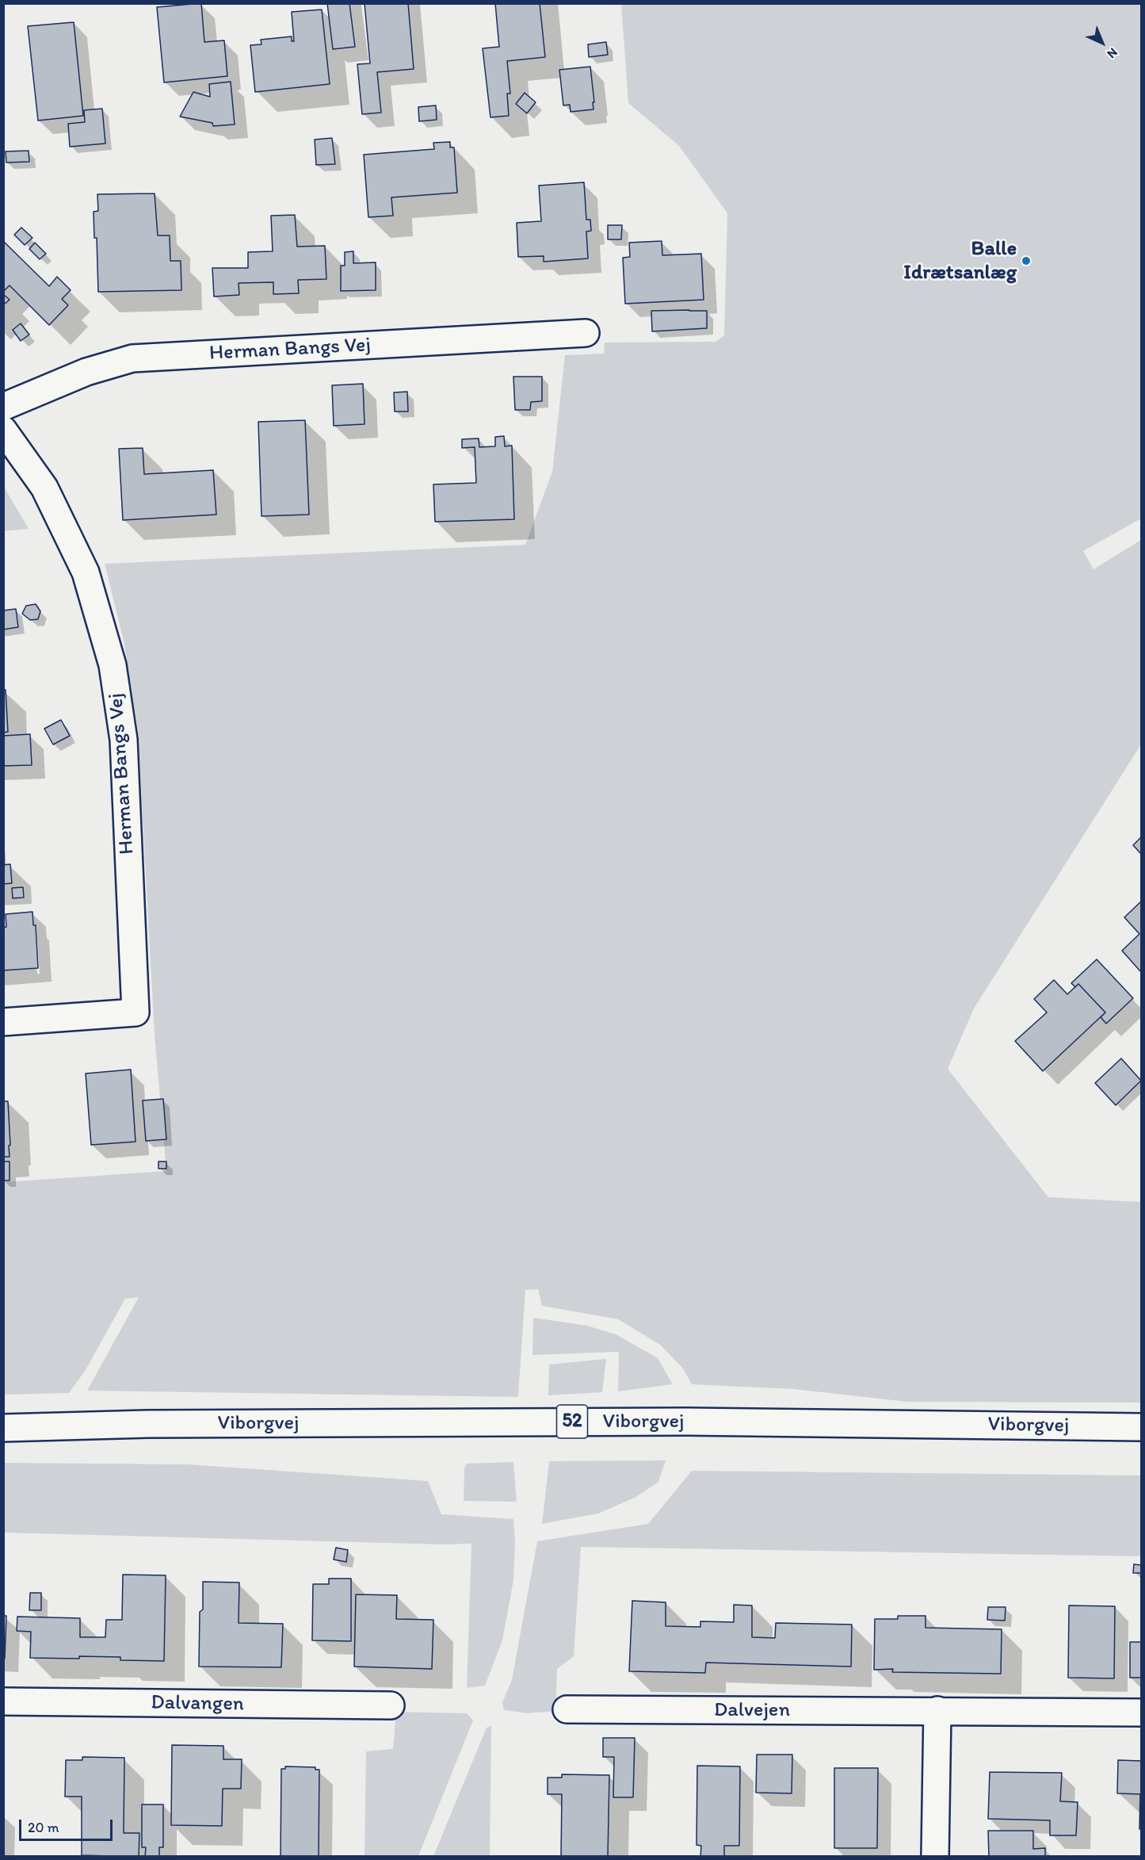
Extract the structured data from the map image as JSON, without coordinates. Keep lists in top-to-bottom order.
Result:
{
  "streets": {
    "street": [
      "Herman Bangs Vej",
      "52",
      "Viborgvej",
      "Dalvangen",
      "Dalvejen"
    ]
  },
  "places": ["Balle Idrætsanlæg"],
  "scale_bar": "20 m",
  "north": "bottom right"
}
